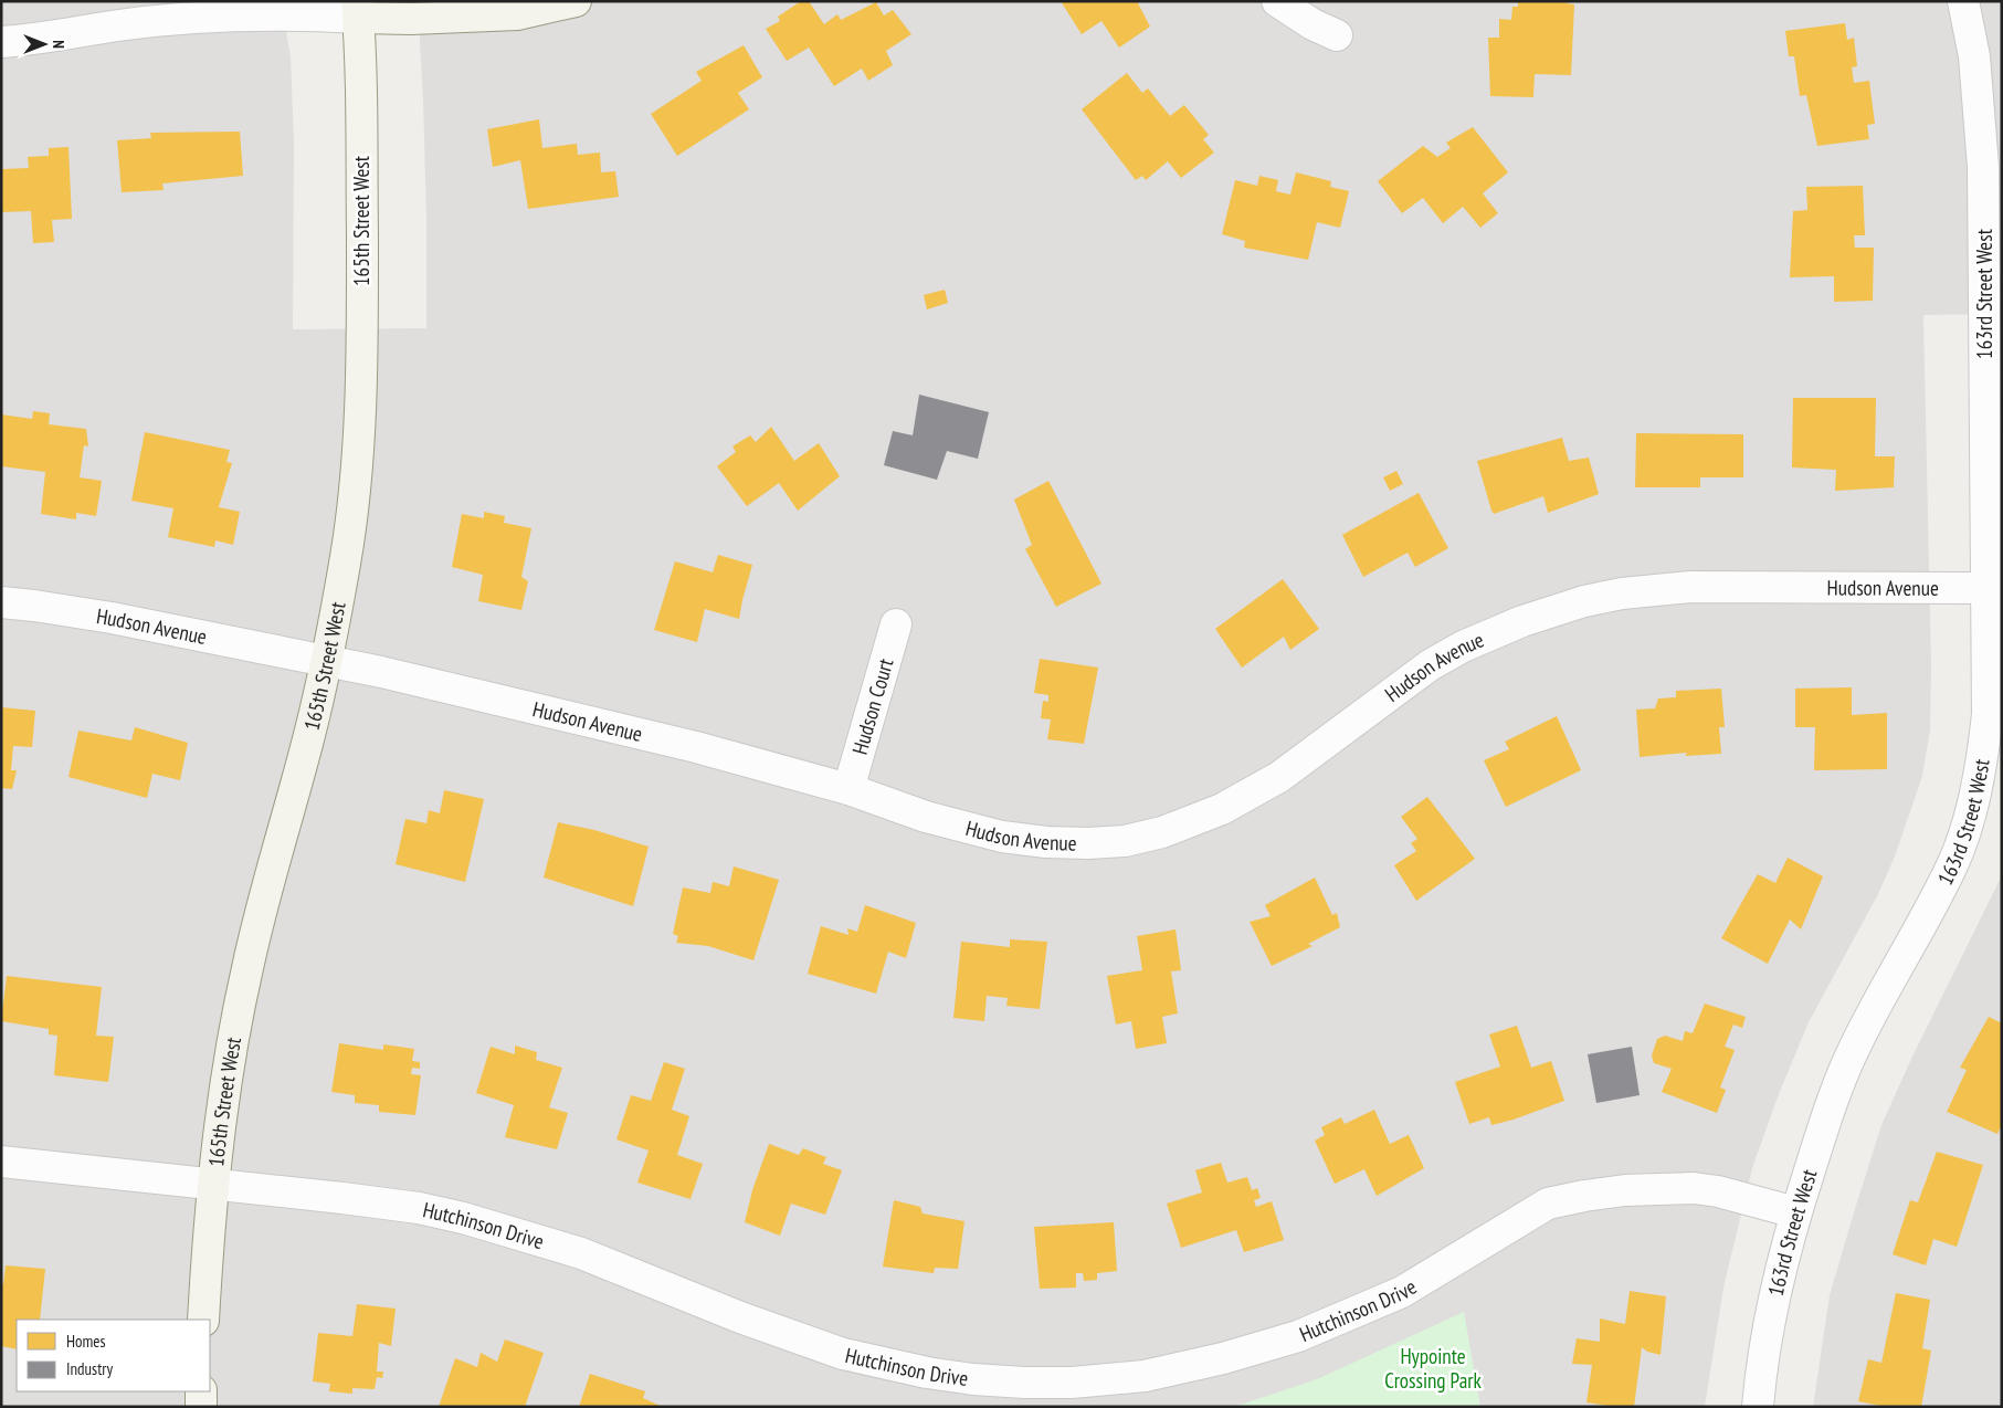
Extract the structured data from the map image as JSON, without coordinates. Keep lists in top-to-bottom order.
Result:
{
  "streets": {
    "street": [
      "165th Street West",
      "163rd Street West",
      "Hudson Avenue",
      "Hudson Court",
      "Hutchinson Drive"
    ]
  },
  "crossings": [
    ["165th Street West", "Hudson Avenue"],
    ["165th Street West", "Hutchinson Drive"],
    ["163rd Street West", "Hudson Avenue"],
    ["163rd Street West", "Hutchinson Drive"],
    ["Hudson Avenue", "Hudson Court"]
  ],
  "parks": ["Hypointe Crossing Park"],
  "legend": ["Homes", "Industry"],
  "north": "right"
}
